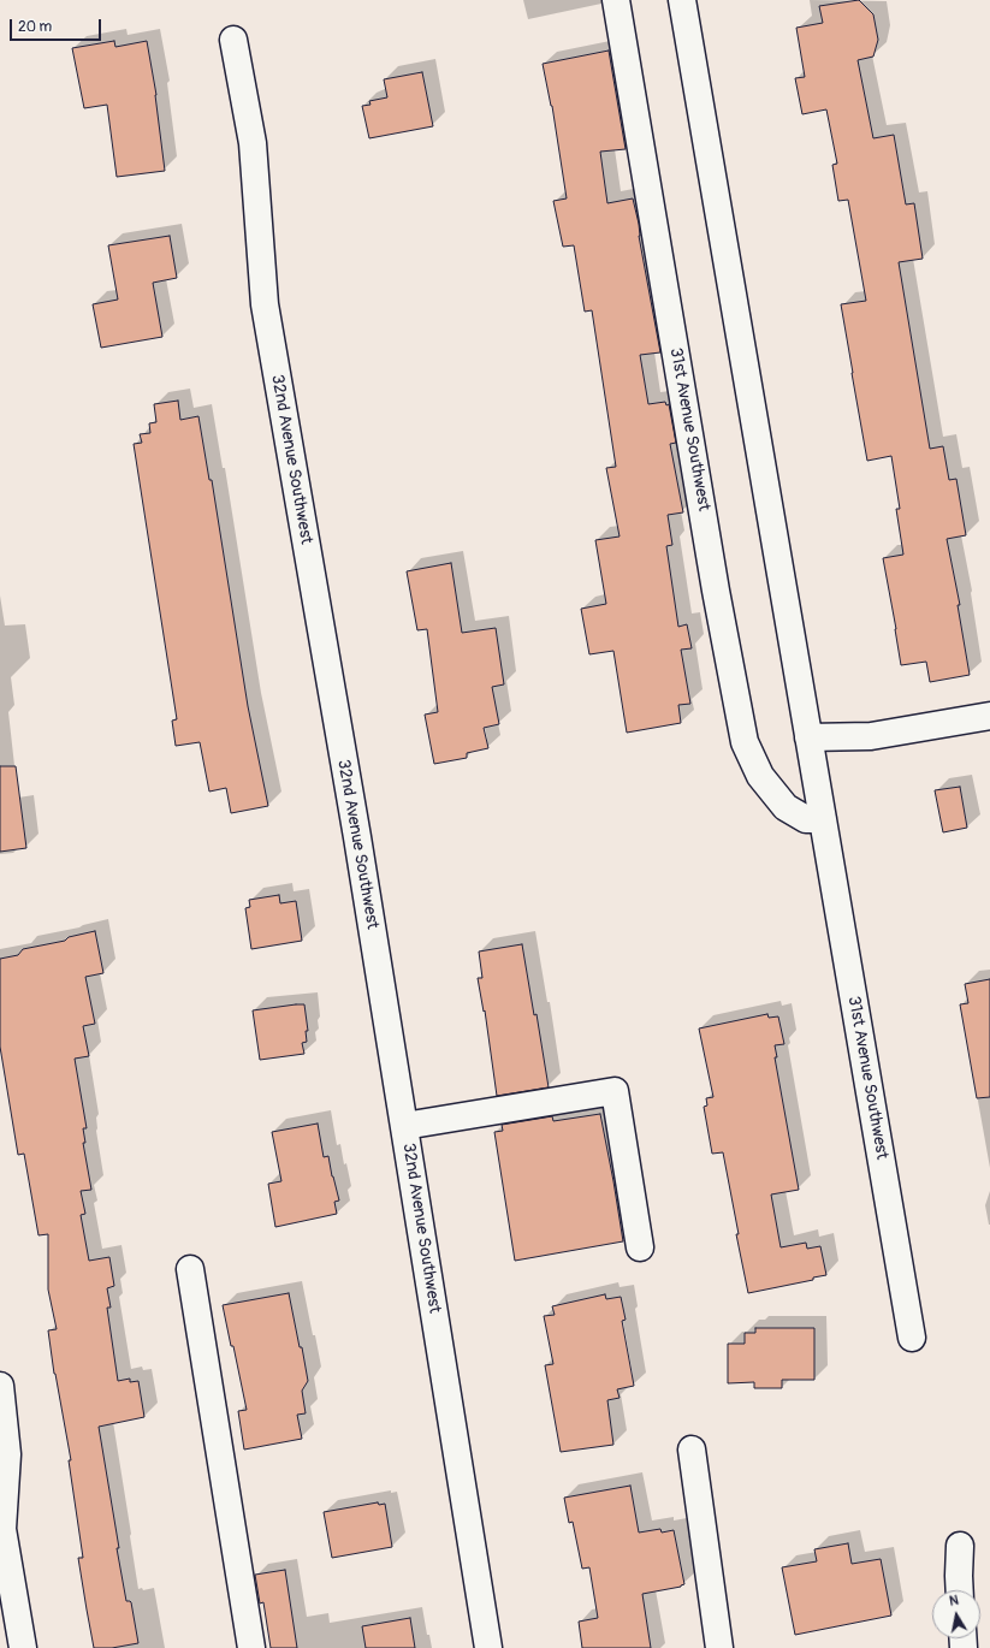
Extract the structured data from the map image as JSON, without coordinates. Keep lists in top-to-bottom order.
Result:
{
  "streets": {
    "street": ["31st Avenue Southwest", "32nd Avenue Southwest"]
  },
  "scale_bar": "20 m",
  "north": "top"
}
